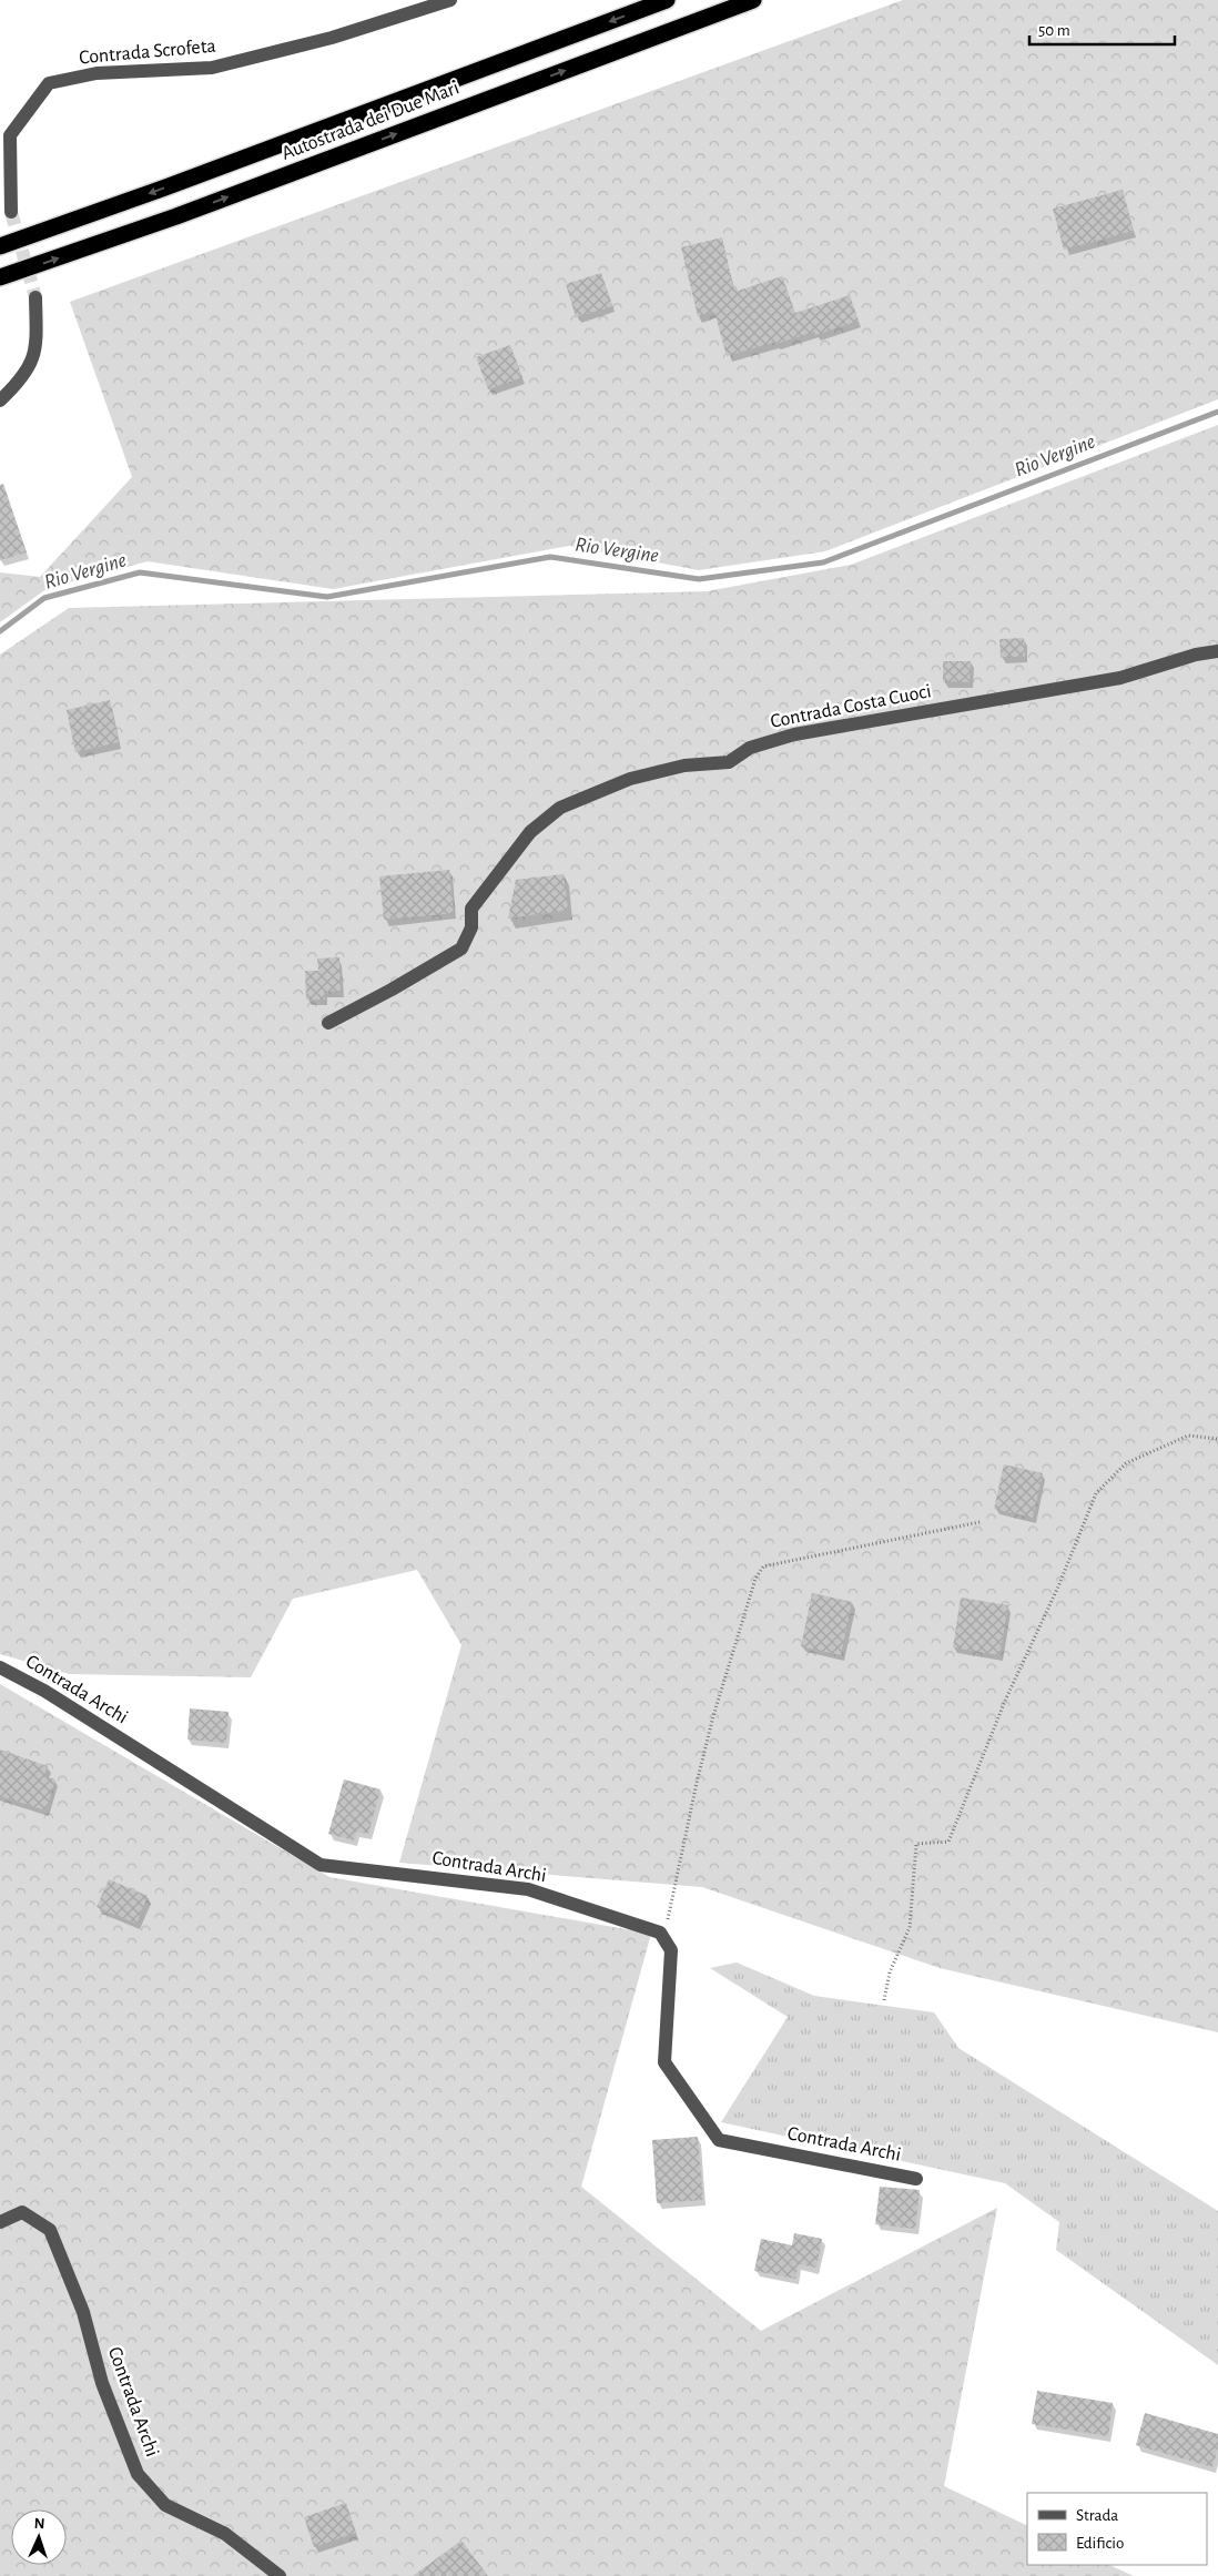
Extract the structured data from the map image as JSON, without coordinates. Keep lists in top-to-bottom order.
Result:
{
  "streets": {
    "highway": ["Autostrada dei Due Mari"],
    "street": ["Contrada Scrofeta", "Contrada Costa Cuoci", "Contrada Archi"]
  },
  "water": ["Rio Vergine"],
  "legend": ["Strada", "Edificio"],
  "scale_bar": "50 m",
  "north": "top"
}
